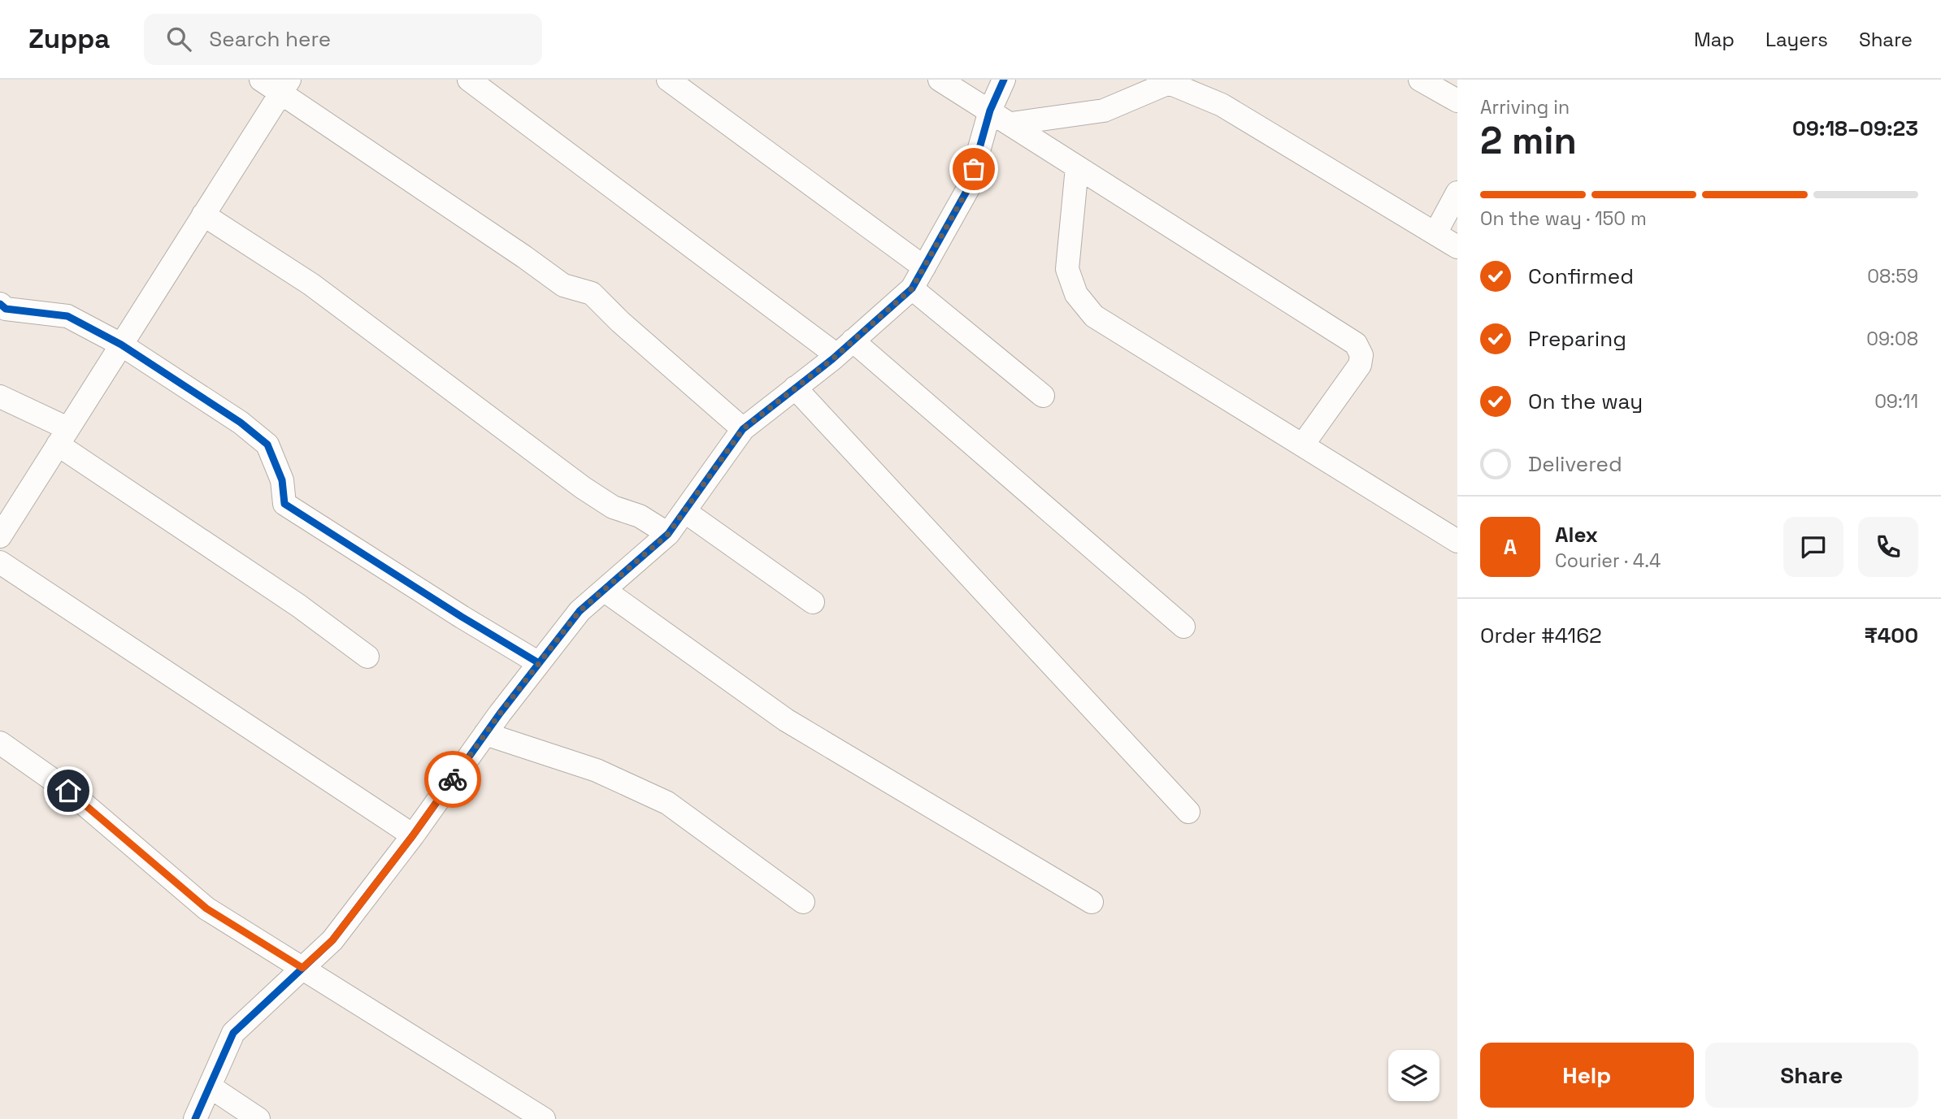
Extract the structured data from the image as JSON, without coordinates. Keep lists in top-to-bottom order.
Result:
{
  "page": {
    "header": "Zuppa",
    "search": "Search here",
    "nav": ["Map", "Layers", "Share"],
    "heading": ["2 min", "Arriving in", "09:18–09:23"],
    "panel": [
      "Alex",
      "Courier · 4.4",
      "Order #4162",
      "₹400"
    ],
    "bar": "On the way · 150 m",
    "list": [
      ["Confirmed", "08:59"],
      ["Preparing", "09:08"],
      ["On the way", "09:11"],
      "Delivered"
    ],
    "round": "A",
    "buttons": ["Help", "Share"]
  }
}
